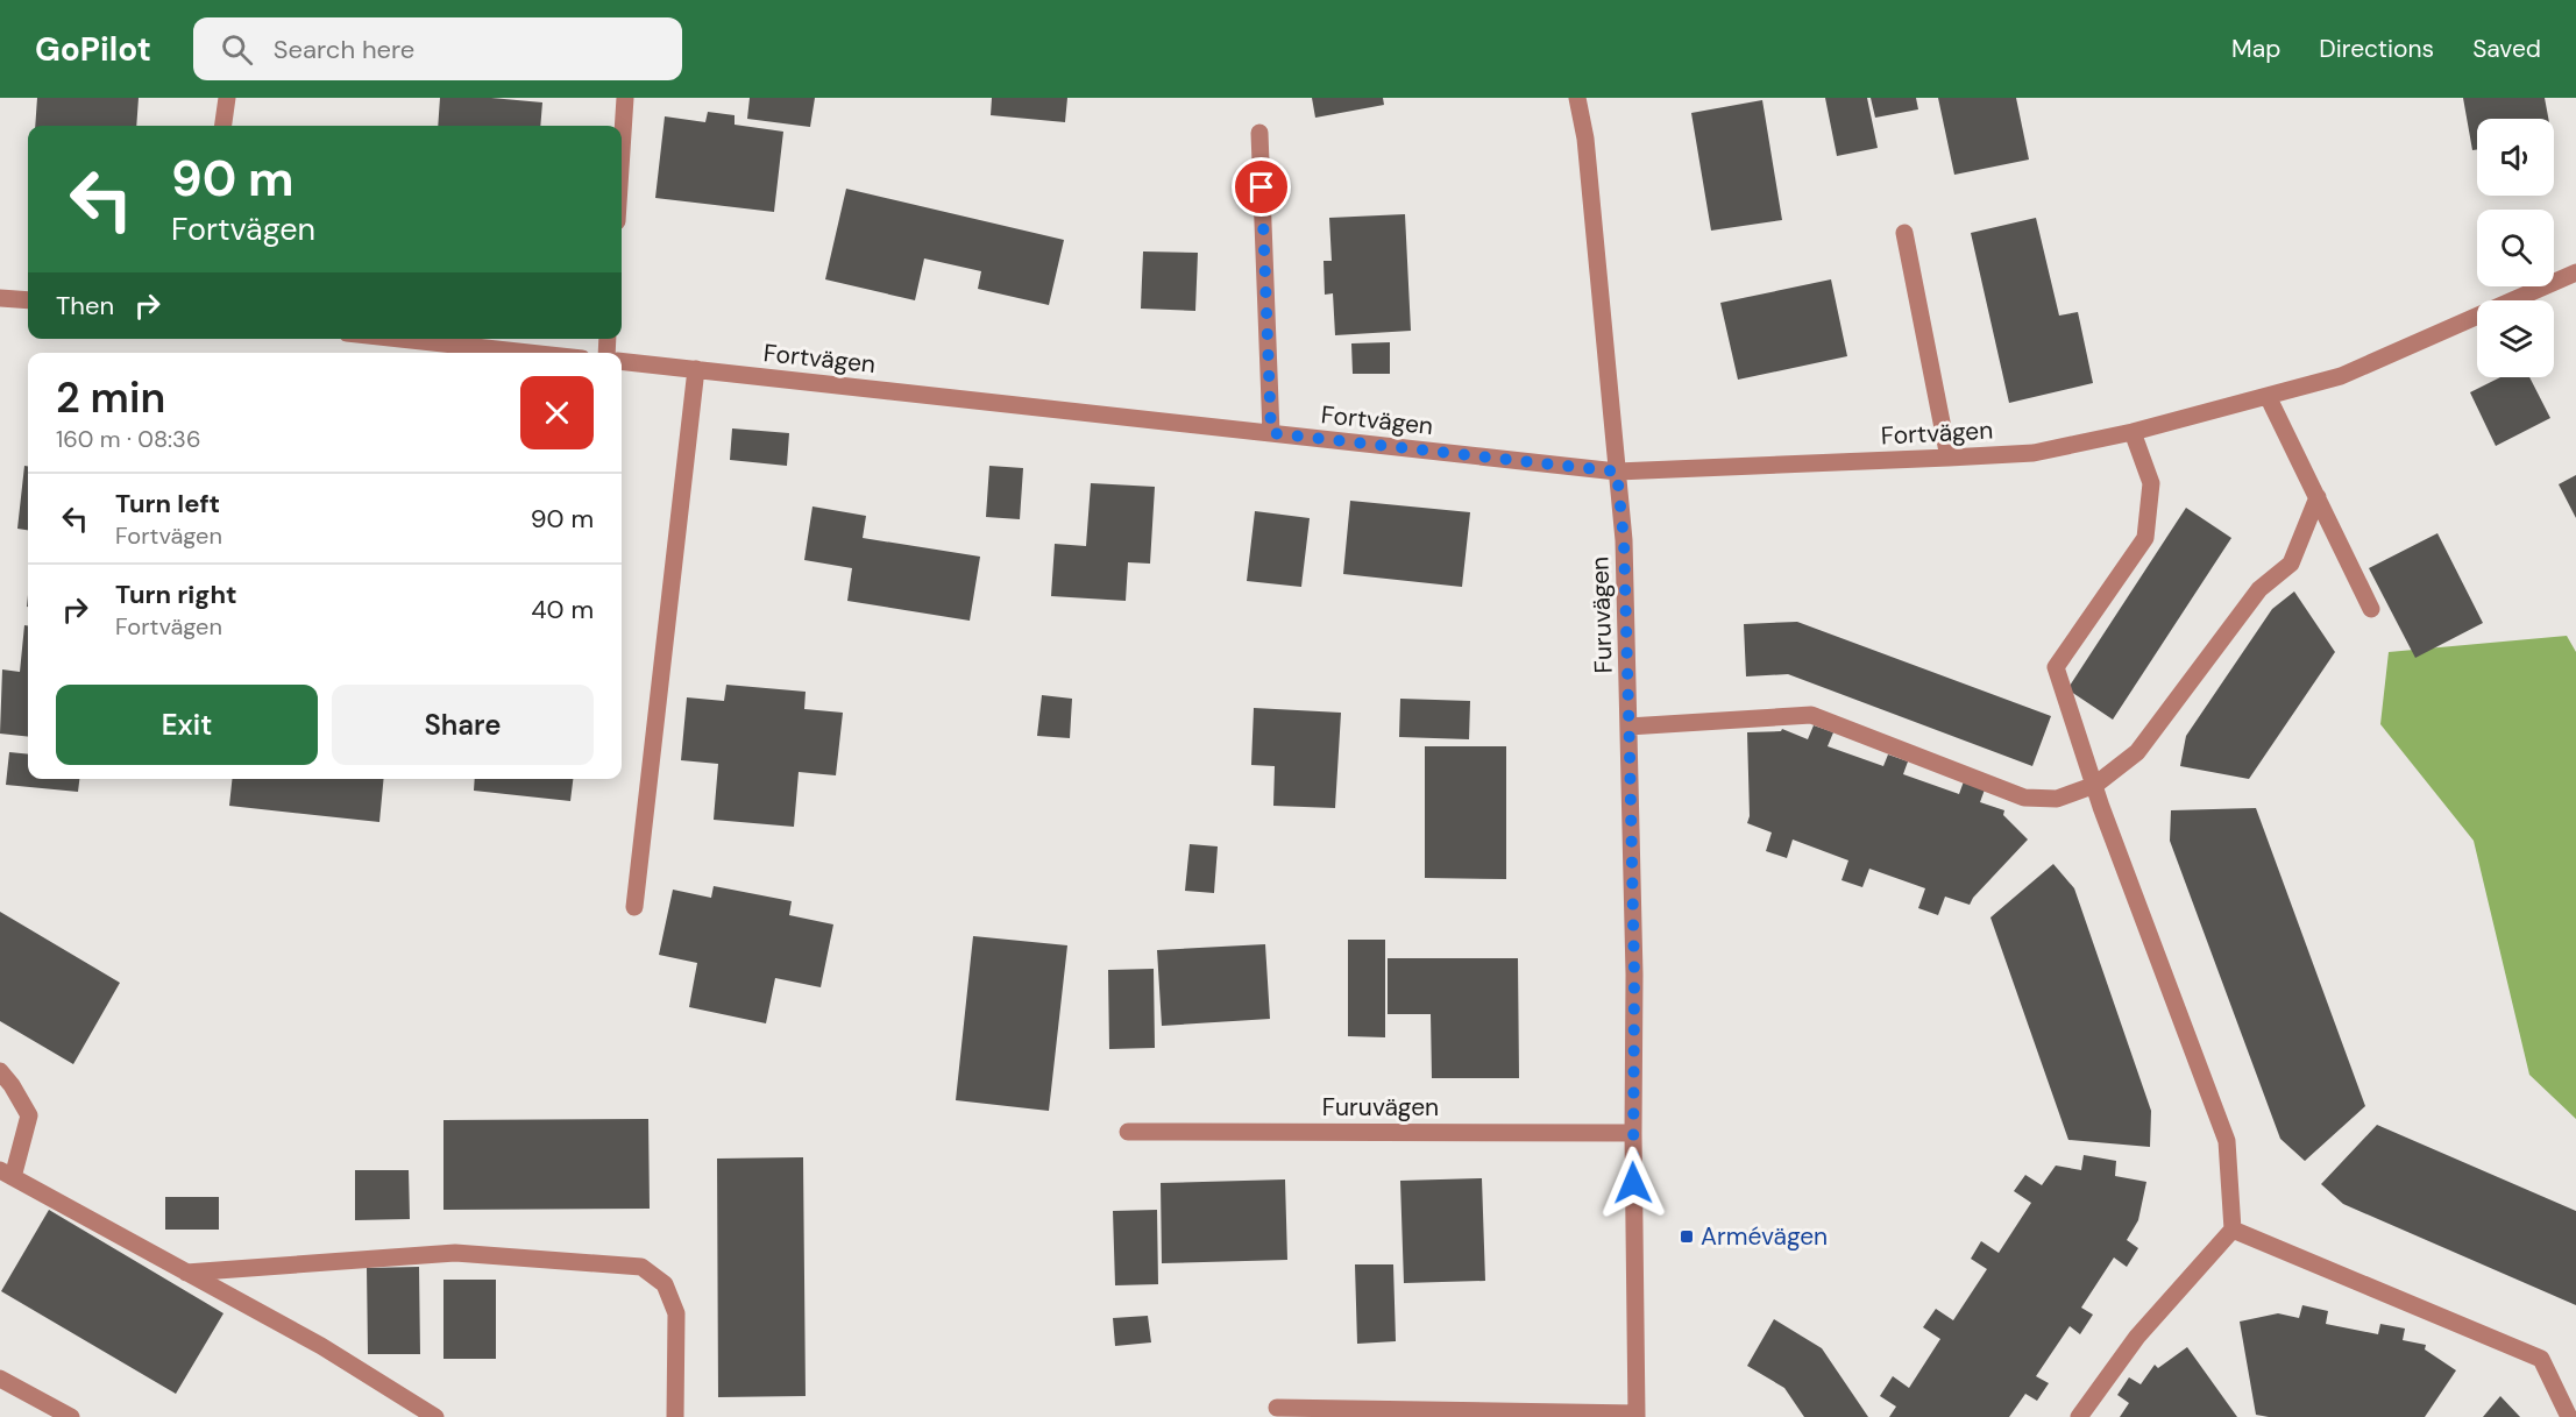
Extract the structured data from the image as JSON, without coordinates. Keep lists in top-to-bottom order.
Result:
{
  "streets": {
    "street": ["Fortvägen", "Furuvägen"]
  },
  "crossings": [
    ["Fortvägen", "Furuvägen"]
  ],
  "places": {
    "transit": ["Armévägen"]
  },
  "page": {
    "header": "GoPilot",
    "search": "Search here",
    "nav": ["Map", "Directions", "Saved"],
    "turn": ["90 m", "Fortvägen"],
    "then": "Then",
    "heading": ["2 min", "160 m · 08:36"],
    "list": [
      {
        "name": "Turn left",
        "note": "Fortvägen",
        "value": "90 m"
      },
      {
        "name": "Turn right",
        "note": "Fortvägen",
        "value": "40 m"
      }
    ],
    "buttons": ["Exit", "Share"]
  }
}
